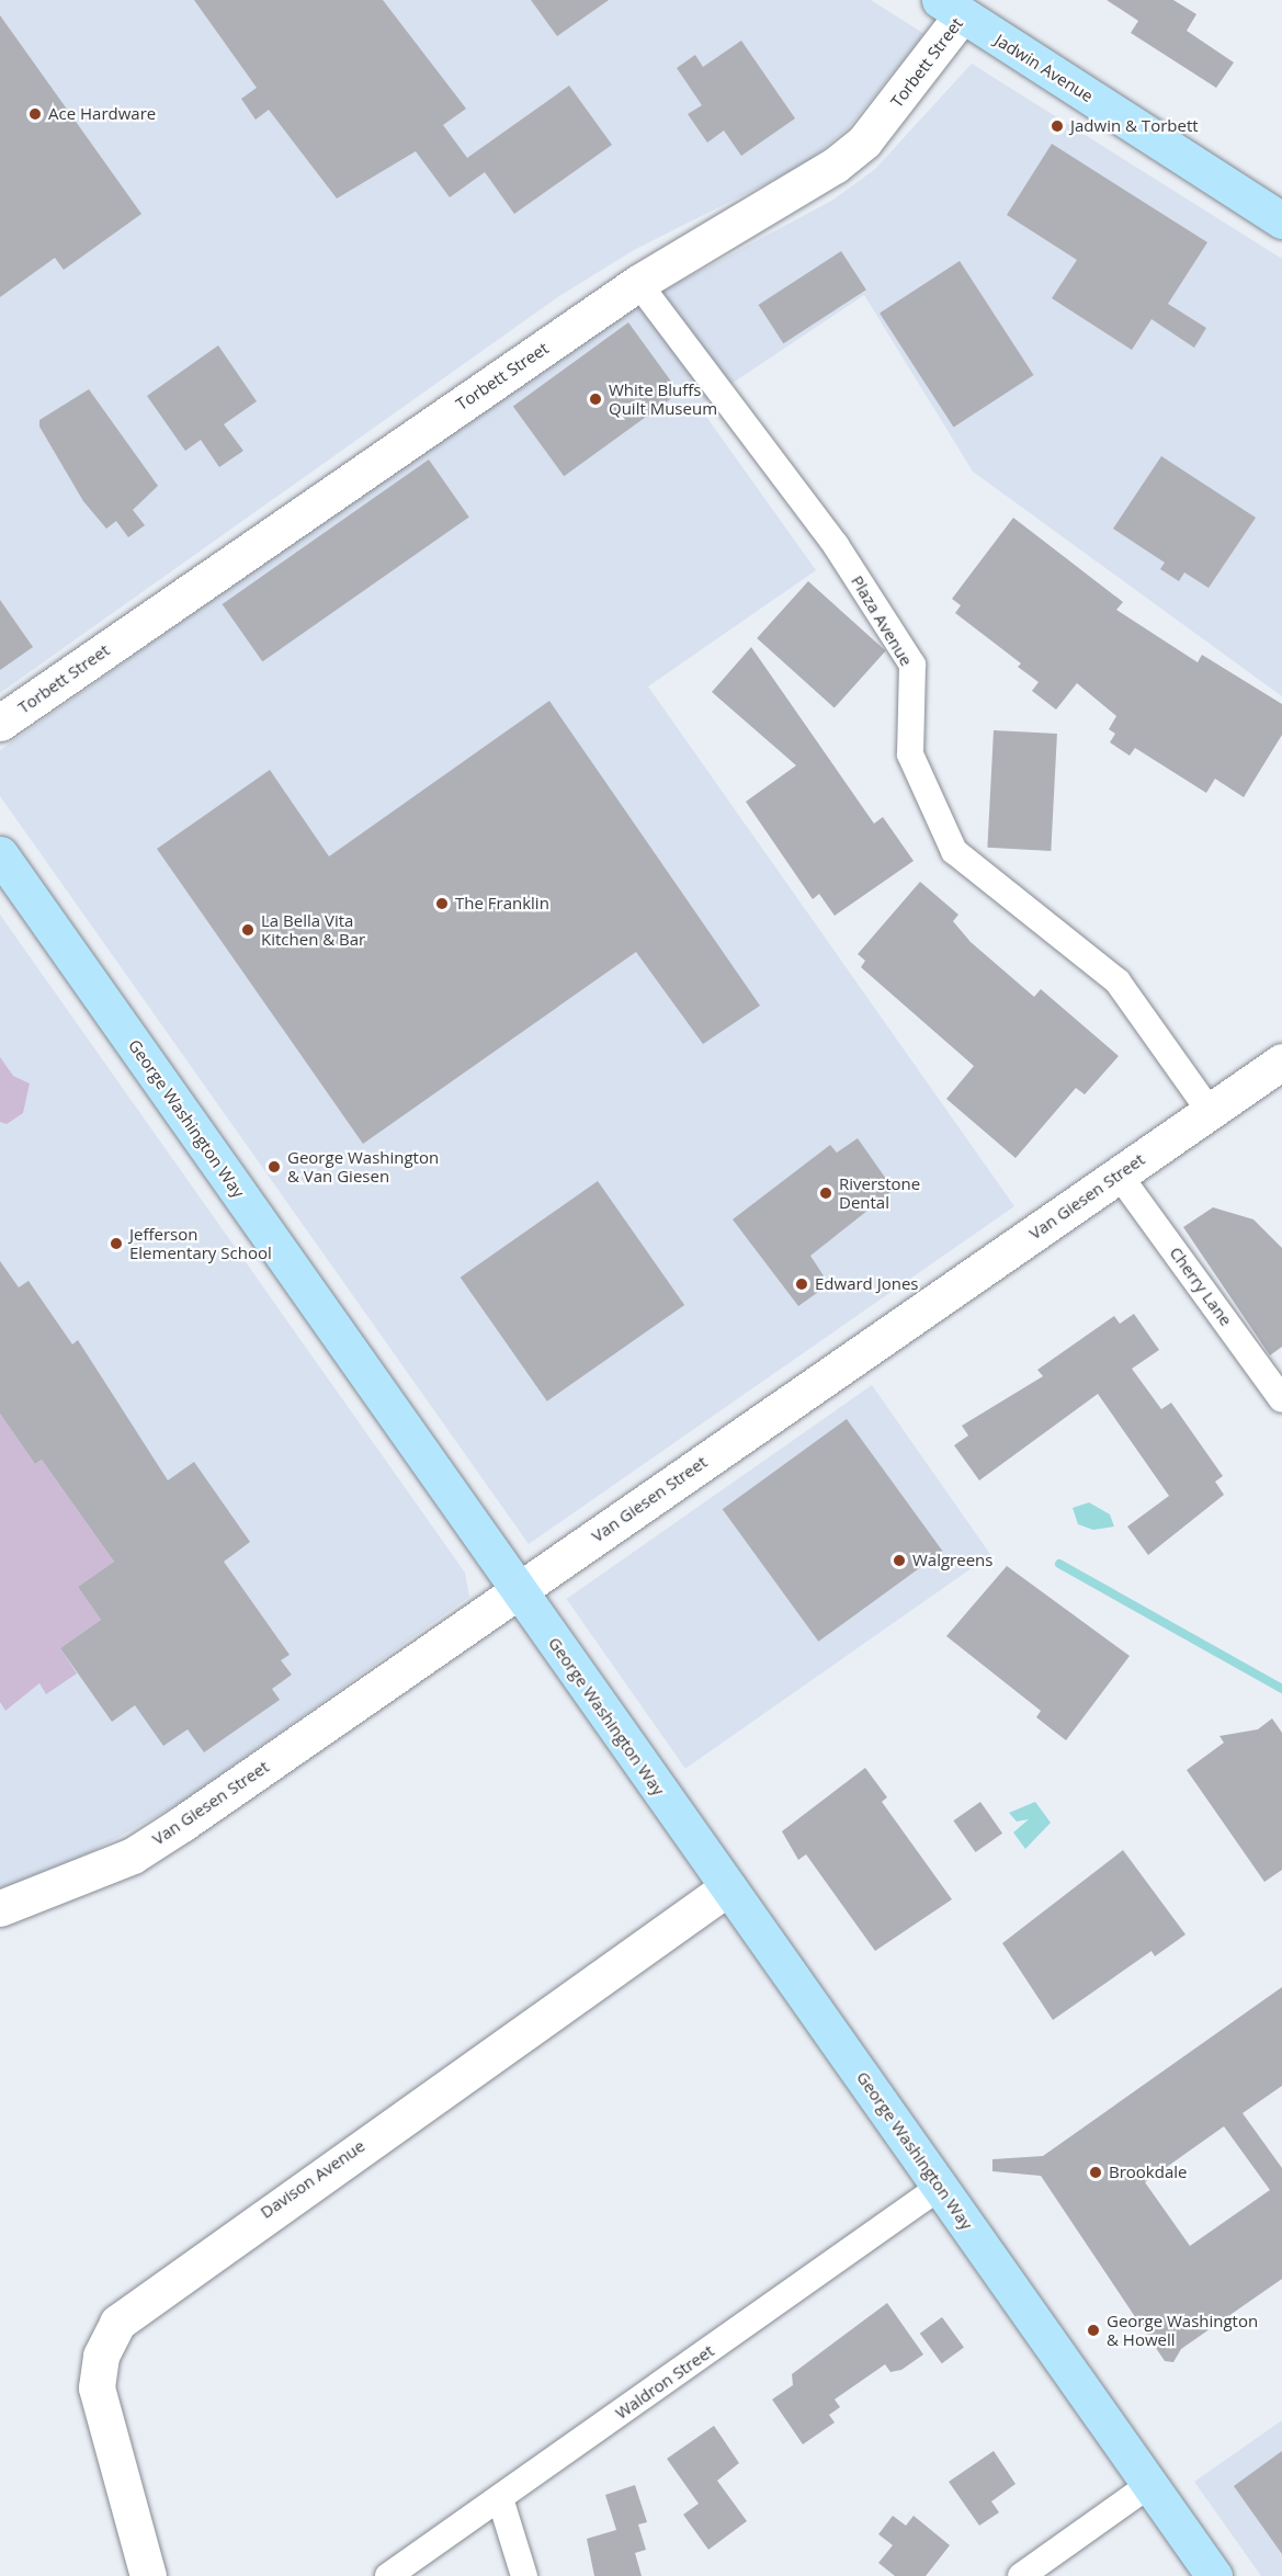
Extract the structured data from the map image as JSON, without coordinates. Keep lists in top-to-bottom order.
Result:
{
  "streets": {
    "main road": ["Jadwin Avenue", "George Washington Way"],
    "street": [
      "Torbett Street",
      "Plaza Avenue",
      "Van Giesen Street",
      "Cherry Lane",
      "Davison Avenue",
      "Waldron Street"
    ]
  },
  "crossings": [
    ["Torbett Street", "Jadwin Avenue"],
    ["Torbett Street", "Plaza Avenue"],
    ["Plaza Avenue", "Van Giesen Street"],
    ["George Washington Way", "Van Giesen Street"],
    ["George Washington Way", "Davison Avenue"],
    ["George Washington Way", "Waldron Street"],
    ["Van Giesen Street", "Cherry Lane"]
  ],
  "places": [
    "Ace Hardware",
    "Jadwin & Torbett",
    "White Bluffs Quilt Museum",
    "The Franklin",
    "La Bella Vita Kitchen & Bar",
    "George Washington & Van Giesen",
    "Riverstone Dental",
    "Jefferson Elementary School",
    "Edward Jones",
    "Walgreens",
    "Brookdale",
    "George Washington & Howell"
  ]
}
